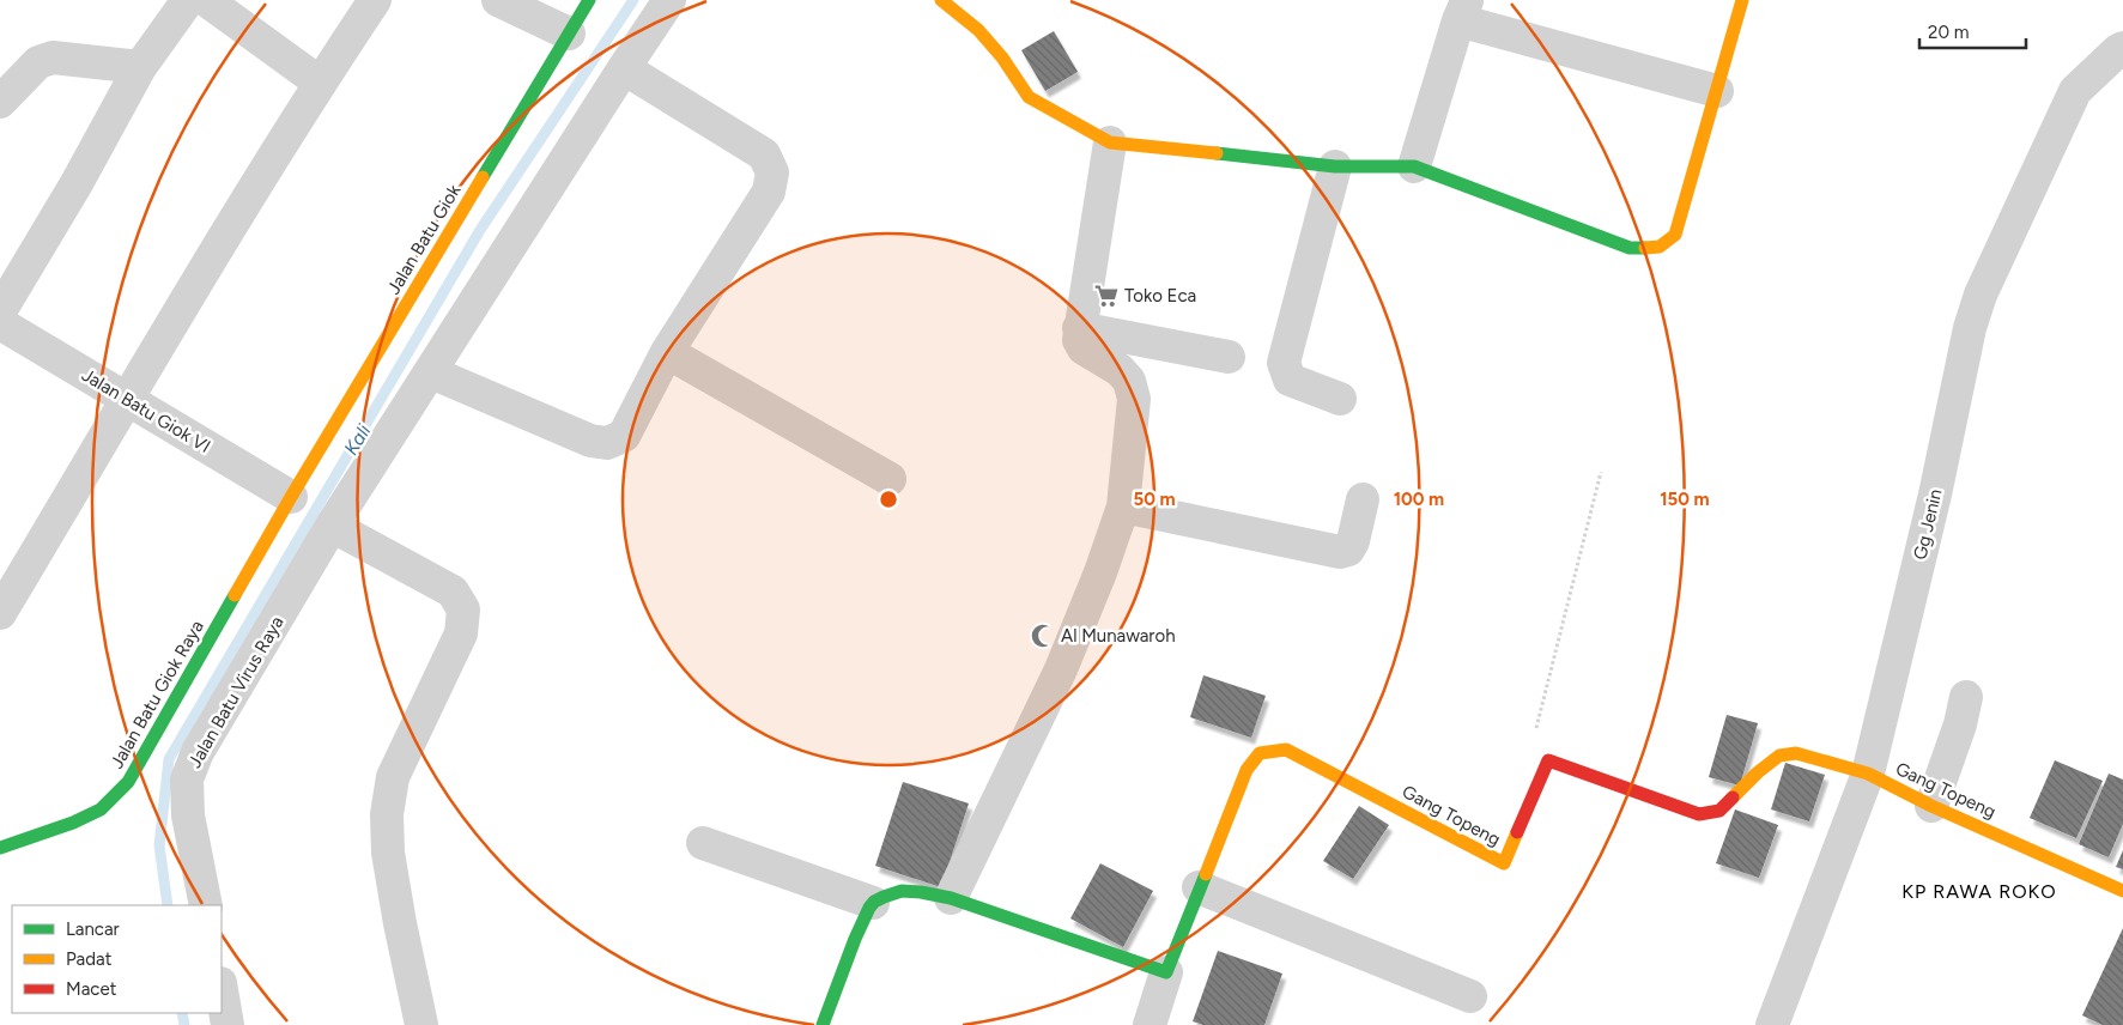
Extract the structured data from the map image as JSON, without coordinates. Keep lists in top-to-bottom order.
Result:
{
  "streets": {
    "street": [
      "Jalan Batu Giok",
      "Jalan Batu Giok VI",
      "Gg Jenin",
      "Jalan Batu Virus Raya",
      "Jalan Batu Giok Raya",
      "Gang Topeng"
    ]
  },
  "crossings": [
    ["Jalan Batu Giok", "Jalan Batu Giok VI"],
    ["Jalan Batu Giok", "Jalan Batu Giok Raya"],
    ["Jalan Batu Giok VI", "Jalan Batu Giok Raya"],
    ["Gg Jenin", "Gang Topeng"]
  ],
  "districts": ["KP RAWA ROKO"],
  "water": ["Kali"],
  "places": {
    "supermarket": ["Toko Eca"],
    "mosque": ["Al Munawaroh"]
  },
  "legend": ["Lancar", "Padat", "Macet"],
  "scale_bar": "20 m",
  "rings": ["50 m", "100 m", "150 m"]
}
